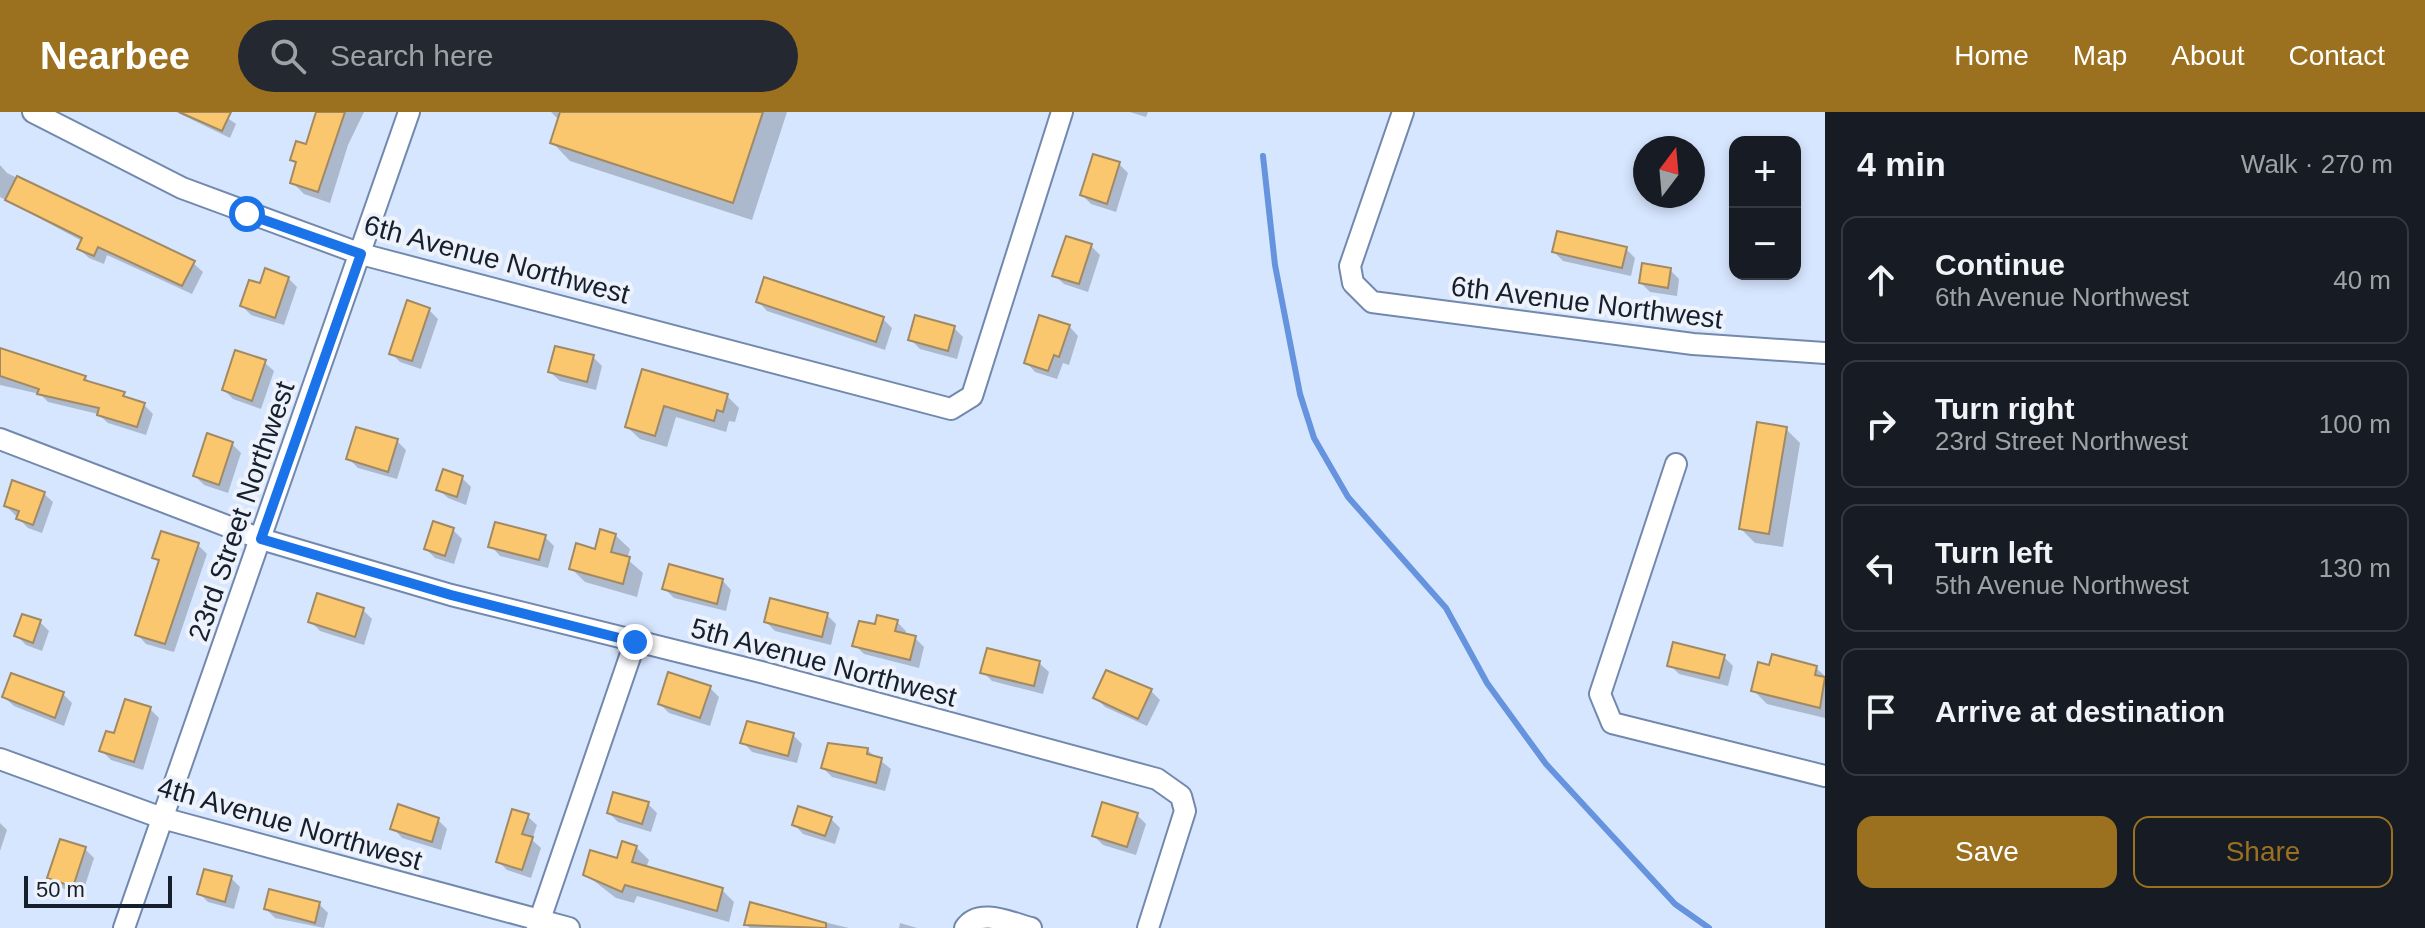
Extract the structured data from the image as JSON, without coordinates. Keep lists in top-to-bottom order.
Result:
{
  "streets": {
    "street": [
      "6th Avenue Northwest",
      "23rd Street Northwest",
      "5th Avenue Northwest",
      "4th Avenue Northwest"
    ]
  },
  "crossings": [
    ["6th Avenue Northwest", "23rd Street Northwest"],
    ["23rd Street Northwest", "5th Avenue Northwest"],
    ["23rd Street Northwest", "4th Avenue Northwest"]
  ],
  "scale_bar": "50 m",
  "north": "top",
  "page": {
    "header": "Nearbee",
    "search": "Search here",
    "nav": [
      "Home",
      "Map",
      "About",
      "Contact"
    ],
    "heading": ["4 min", "Walk · 270 m"],
    "map_buttons": ["+", "−"],
    "list": [
      ["Continue", "6th Avenue Northwest", "40 m"],
      ["Turn right", "23rd Street Northwest", "100 m"],
      ["Turn left", "5th Avenue Northwest", "130 m"],
      "Arrive at destination"
    ],
    "buttons": ["Save", "Share"],
    "scale": "50 m"
  }
}
